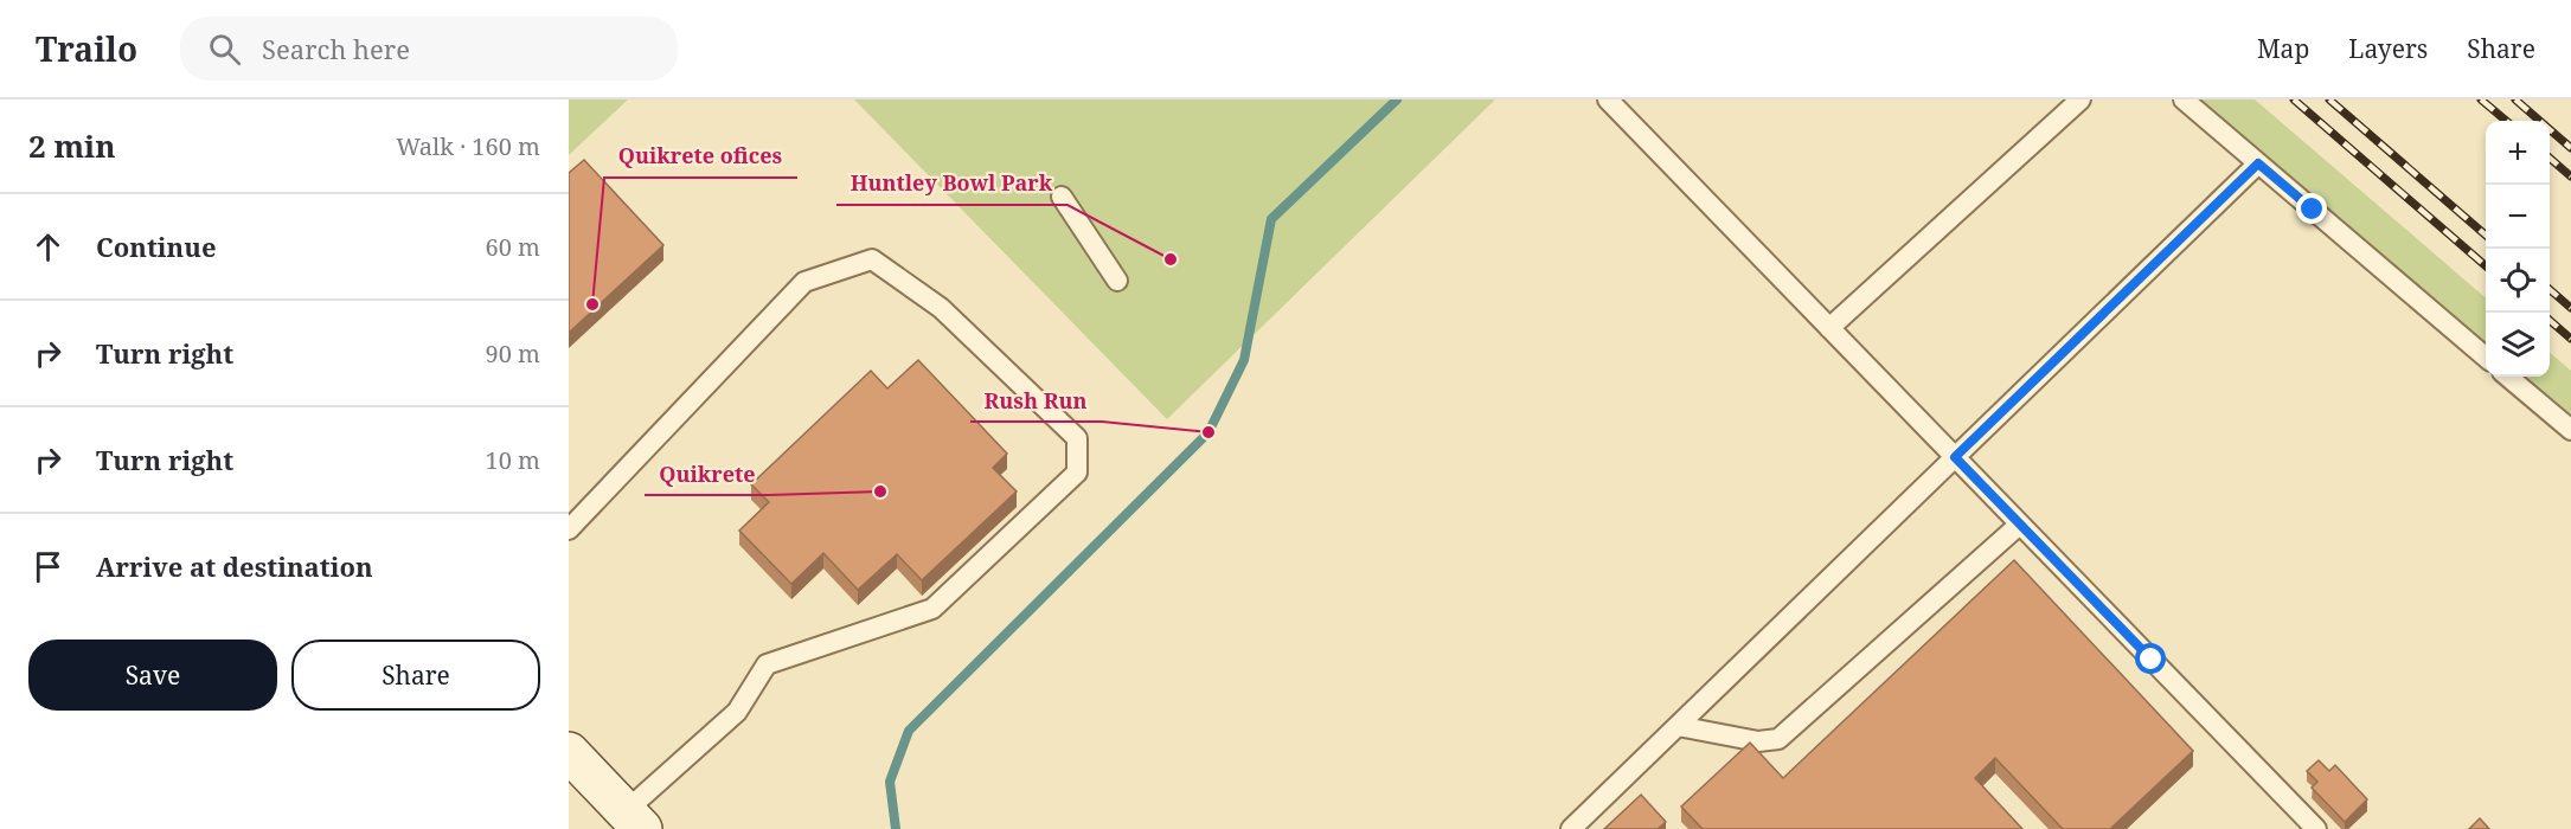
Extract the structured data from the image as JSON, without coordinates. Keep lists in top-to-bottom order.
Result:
{
  "places": [
    "Huntley Bowl Park",
    "Quikrete ofices",
    "Rush Run",
    "Quikrete"
  ],
  "page": {
    "header": "Trailo",
    "search": "Search here",
    "nav": ["Map", "Layers", "Share"],
    "heading": ["2 min", "Walk · 160 m"],
    "map_buttons": ["+", "−"],
    "list": [
      ["Continue", "60 m"],
      ["Turn right", "90 m"],
      ["Turn right", "10 m"],
      "Arrive at destination"
    ],
    "buttons": ["Save", "Share"]
  }
}
